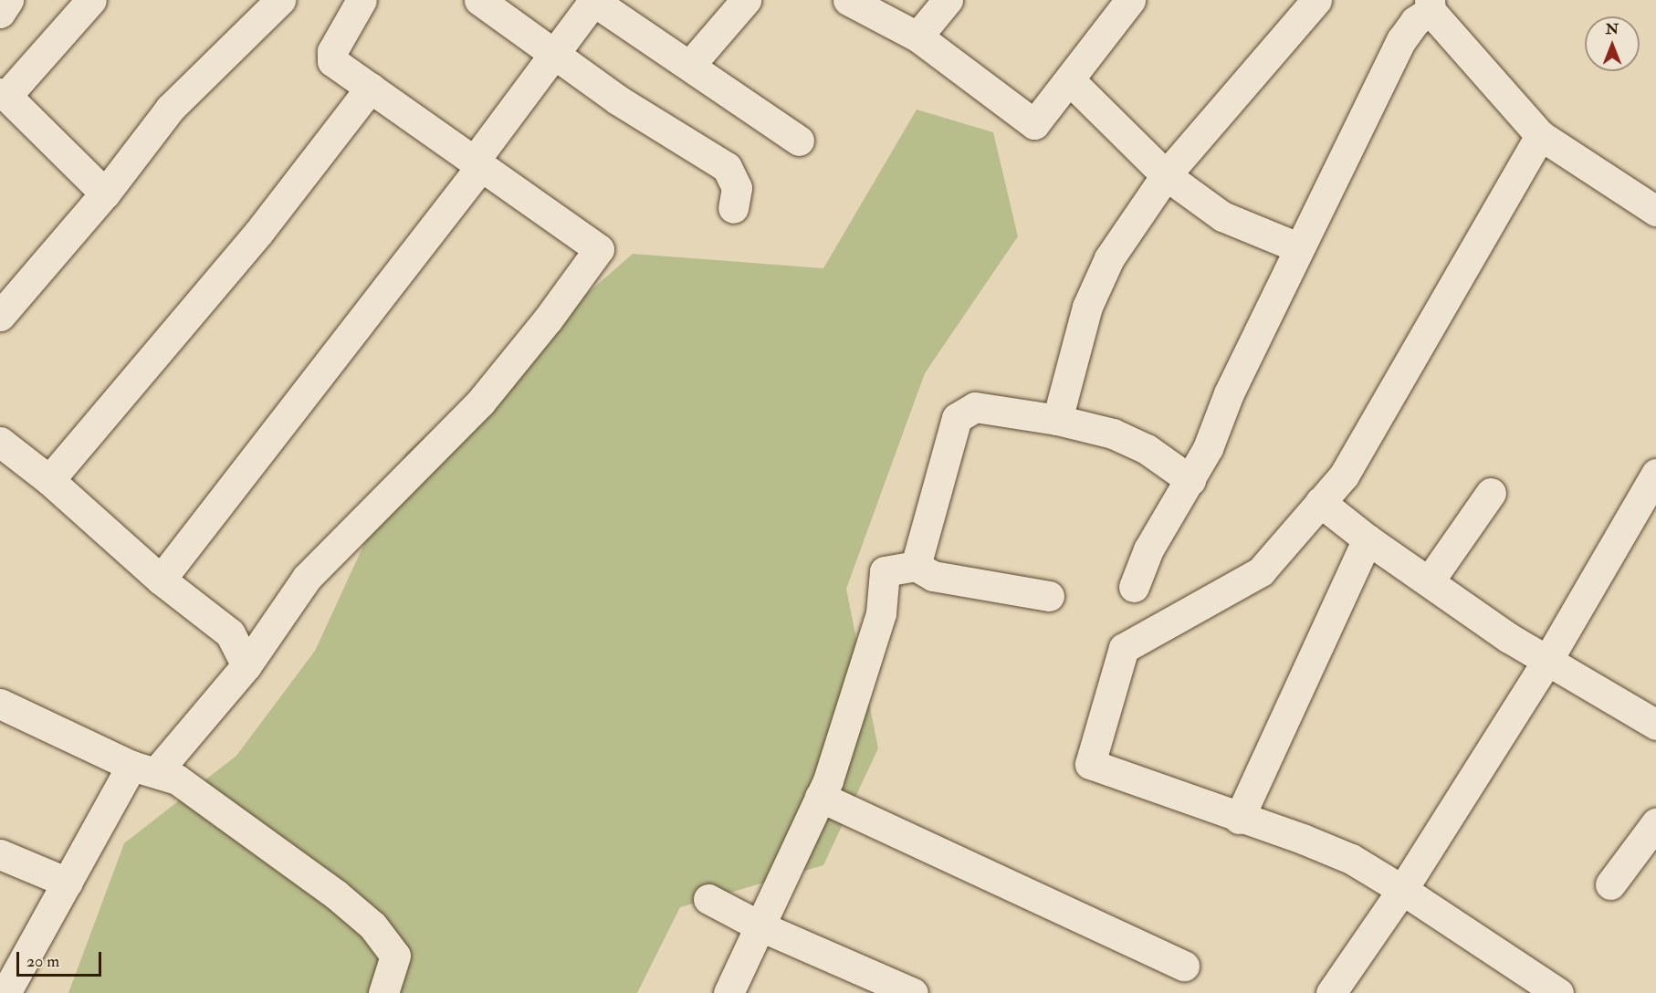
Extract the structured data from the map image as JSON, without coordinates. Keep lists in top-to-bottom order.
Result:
{
  "scale_bar": "20 m",
  "north": "top"
}
